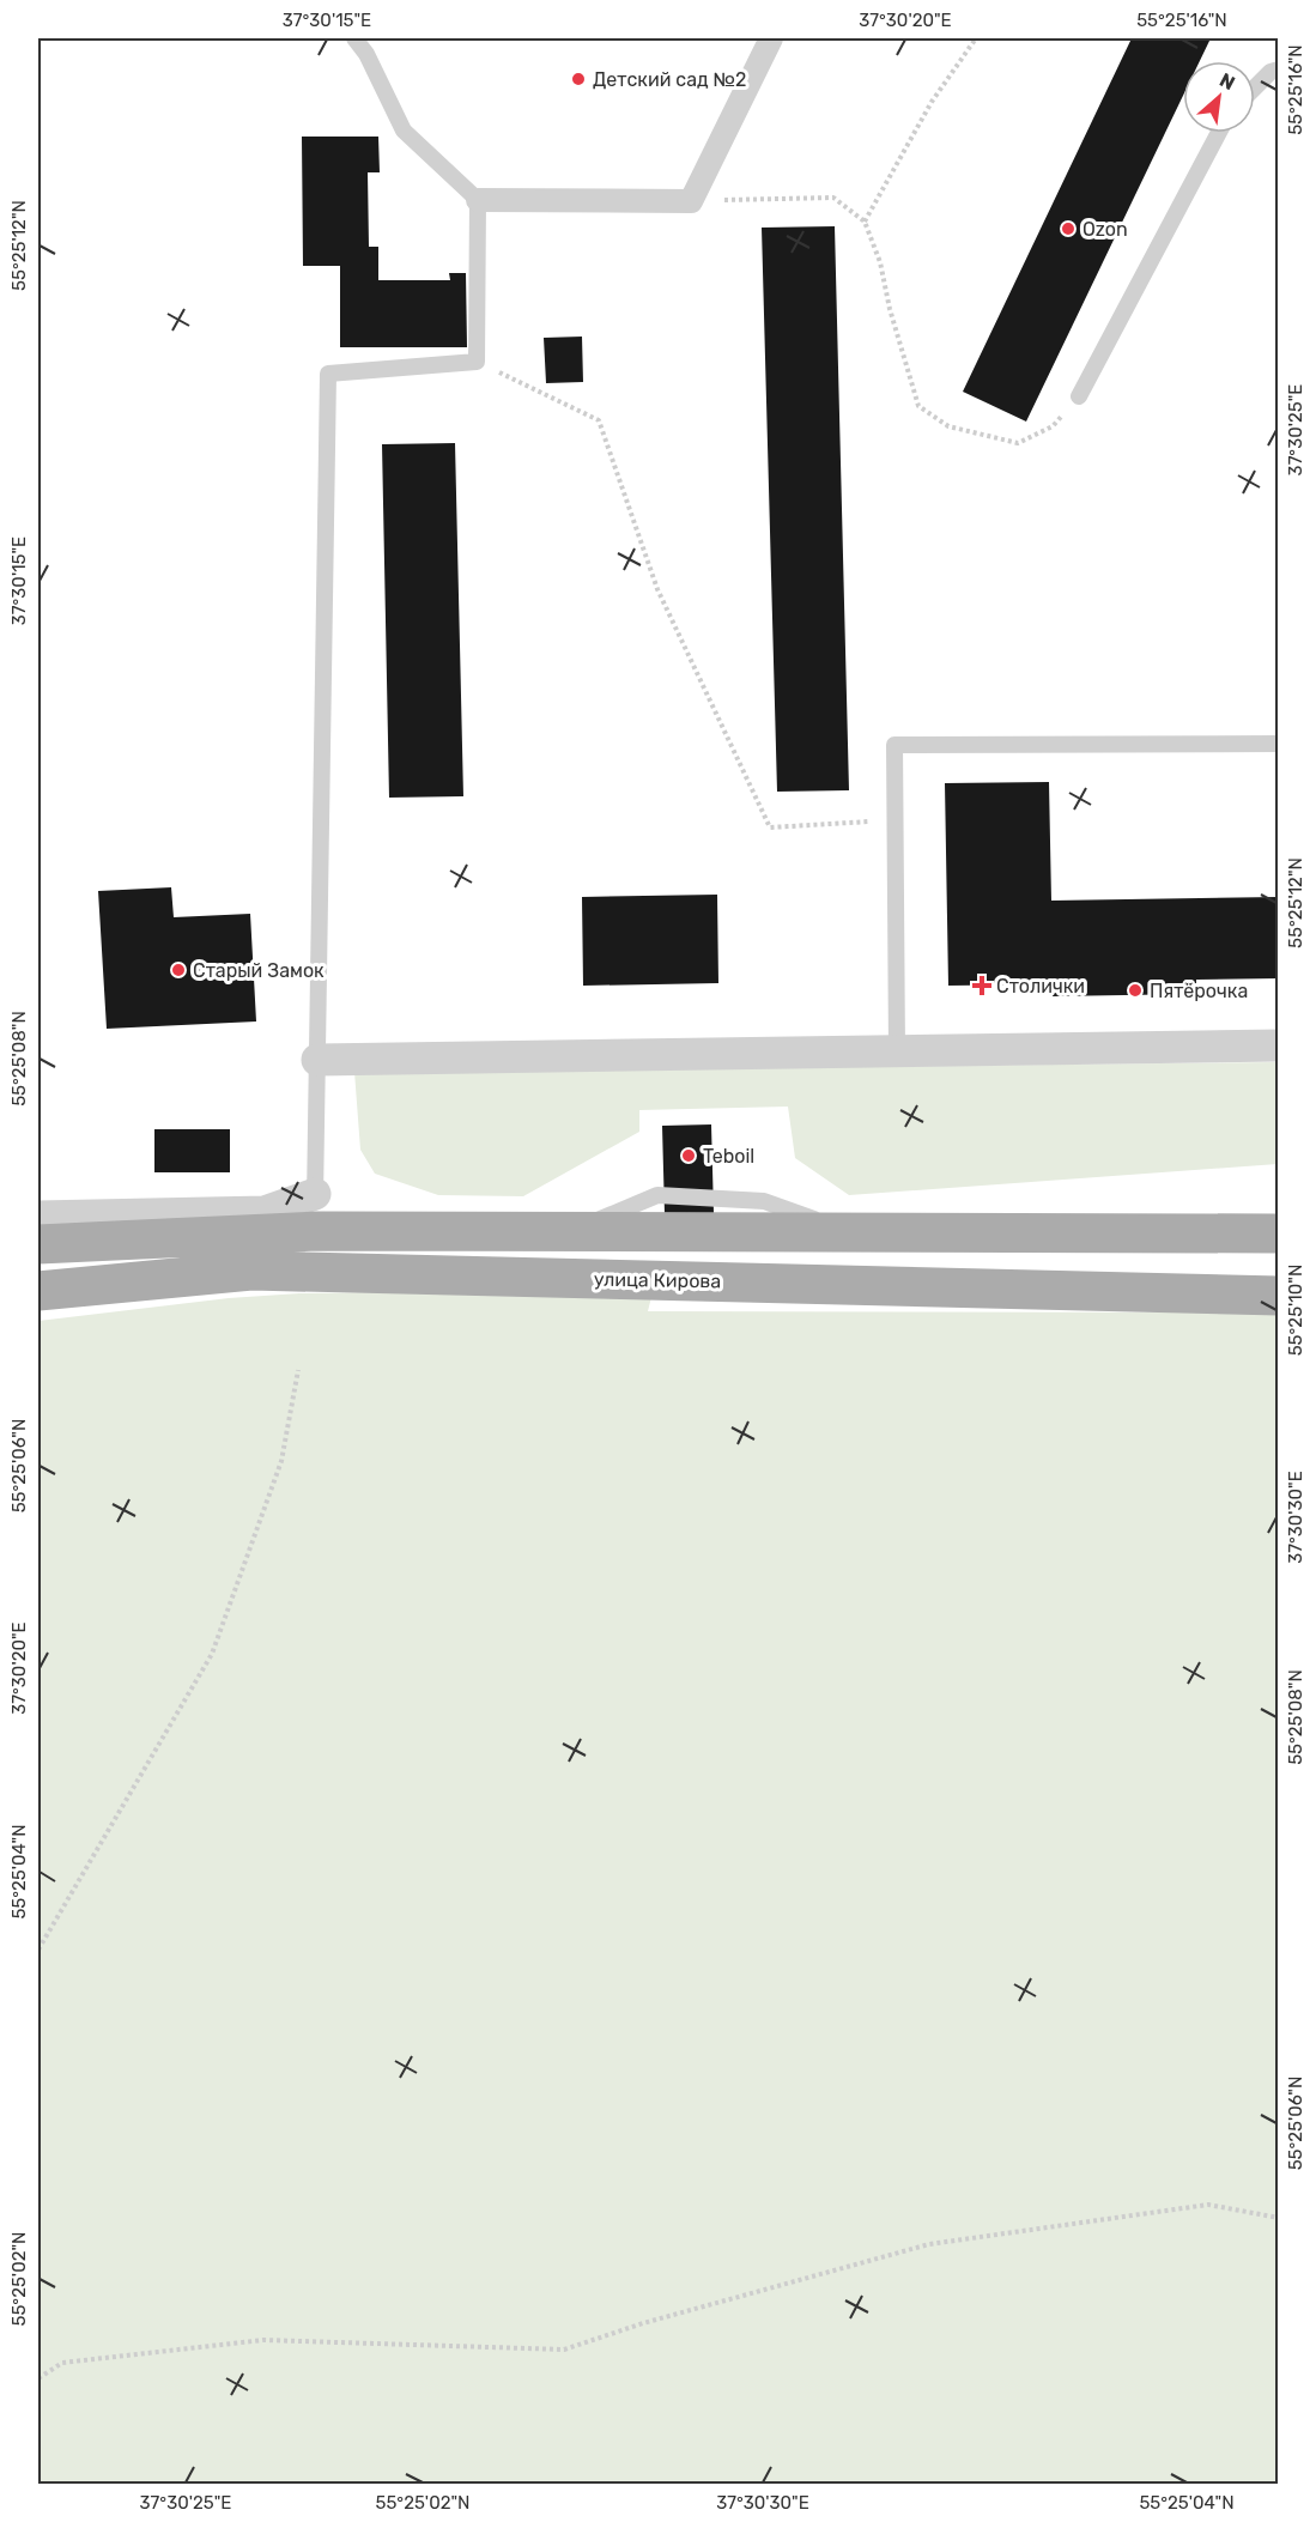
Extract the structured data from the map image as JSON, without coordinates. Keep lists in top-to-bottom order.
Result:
{
  "streets": {
    "main road": ["улица Кирова"]
  },
  "places": {
    "other": [
      "Детский сад №2",
      "Ozon",
      "Старый Замок",
      "Пятёрочка",
      "Teboil"
    ],
    "health": ["Столички"]
  },
  "north": "top right",
  "coordinates": [
    "37°30'15\"E",
    "37°30'20\"E",
    "55°25'16\"N",
    "55°25'12\"N",
    "37°30'25\"E",
    "55°25'08\"N",
    "55°25'10\"N",
    "55°25'06\"N",
    "37°30'30\"E",
    "55°25'04\"N",
    "55°25'02\"N"
  ]
}
